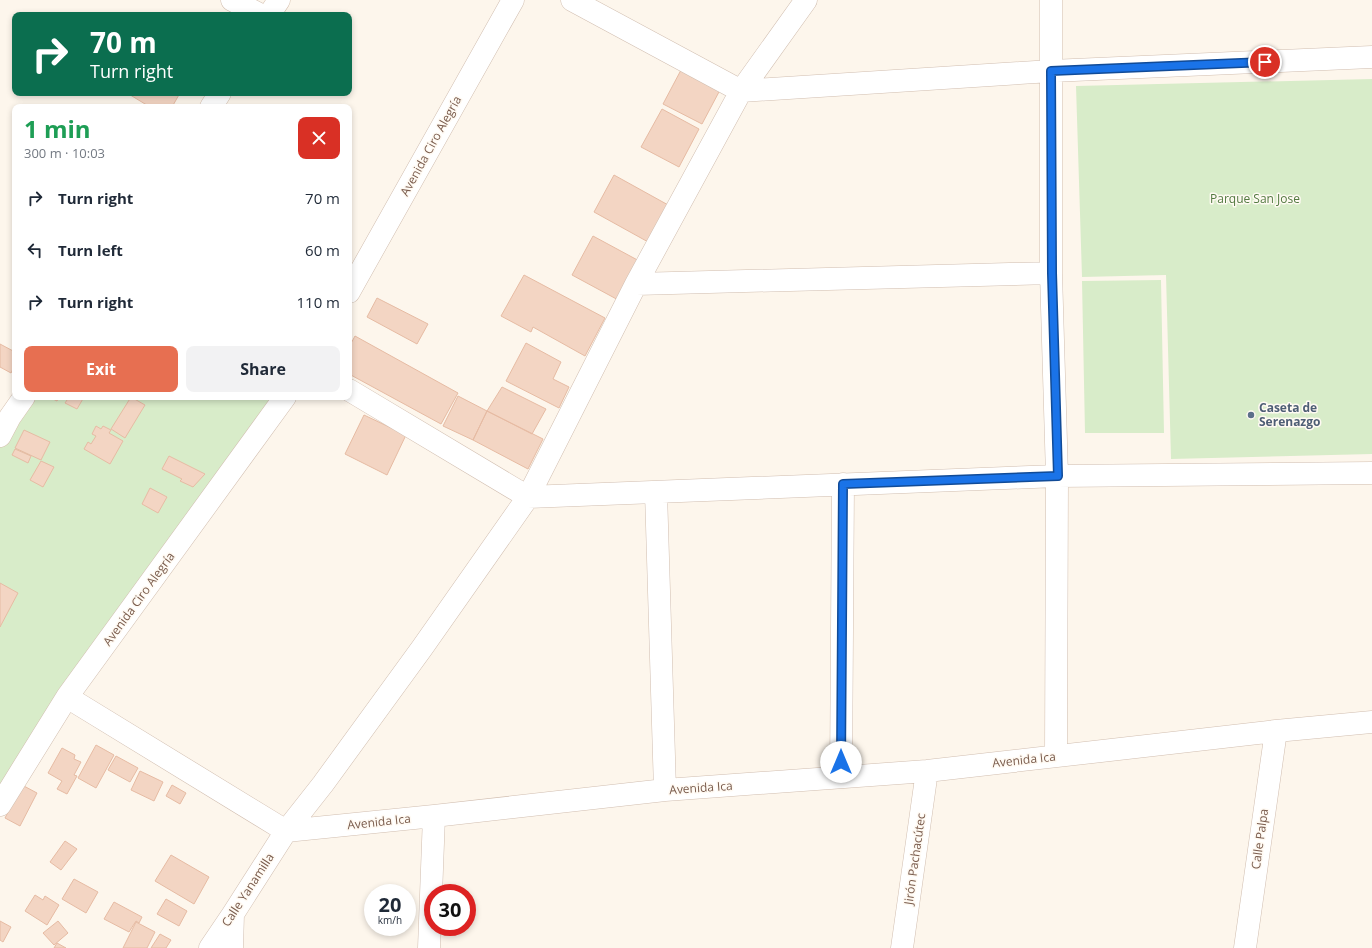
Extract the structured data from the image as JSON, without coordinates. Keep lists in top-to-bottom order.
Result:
{
  "streets": {
    "street": [
      "Avenida Ciro Alegría",
      "Avenida Ica",
      "Calle Palpa",
      "Jirón Pachacútec",
      "Calle Yanamilla"
    ]
  },
  "crossings": [
    ["Avenida Ica", "Calle Palpa"],
    ["Avenida Ica", "Jirón Pachacútec"],
    ["Avenida Ica", "Calle Yanamilla"]
  ],
  "parks": ["Parque San Jose"],
  "places": ["Caseta de Serenazgo"],
  "page": {
    "turn": ["70 m", "Turn right"],
    "heading": ["1 min", "300 m · 10:03"],
    "list": [
      {
        "name": "Turn right",
        "value": "70 m"
      },
      {
        "name": "Turn left",
        "value": "60 m"
      },
      {
        "name": "Turn right",
        "value": "110 m"
      }
    ],
    "buttons": ["Exit", "Share"],
    "speed": "20 km/h",
    "limit": "30"
  }
}
